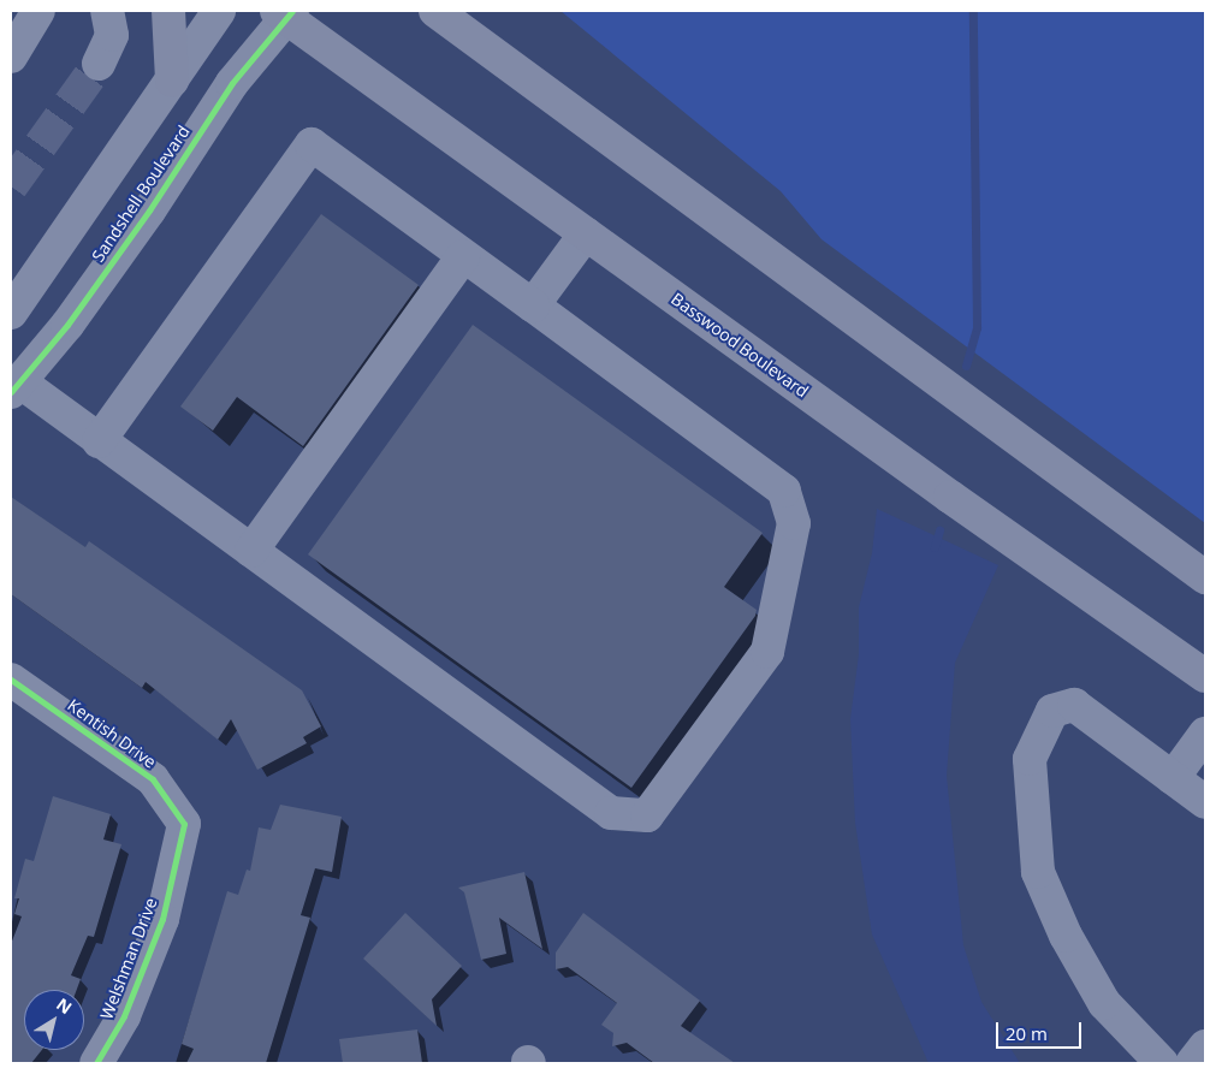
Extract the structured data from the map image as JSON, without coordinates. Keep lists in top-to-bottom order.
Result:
{
  "streets": {
    "main road": ["Basswood Boulevard"],
    "street": ["Sandshell Boulevard", "Kentish Drive", "Welshman Drive"]
  },
  "crossings": [
    ["Sandshell Boulevard", "Basswood Boulevard"],
    ["Kentish Drive", "Welshman Drive"]
  ],
  "scale_bar": "20 m",
  "north": "top right"
}
